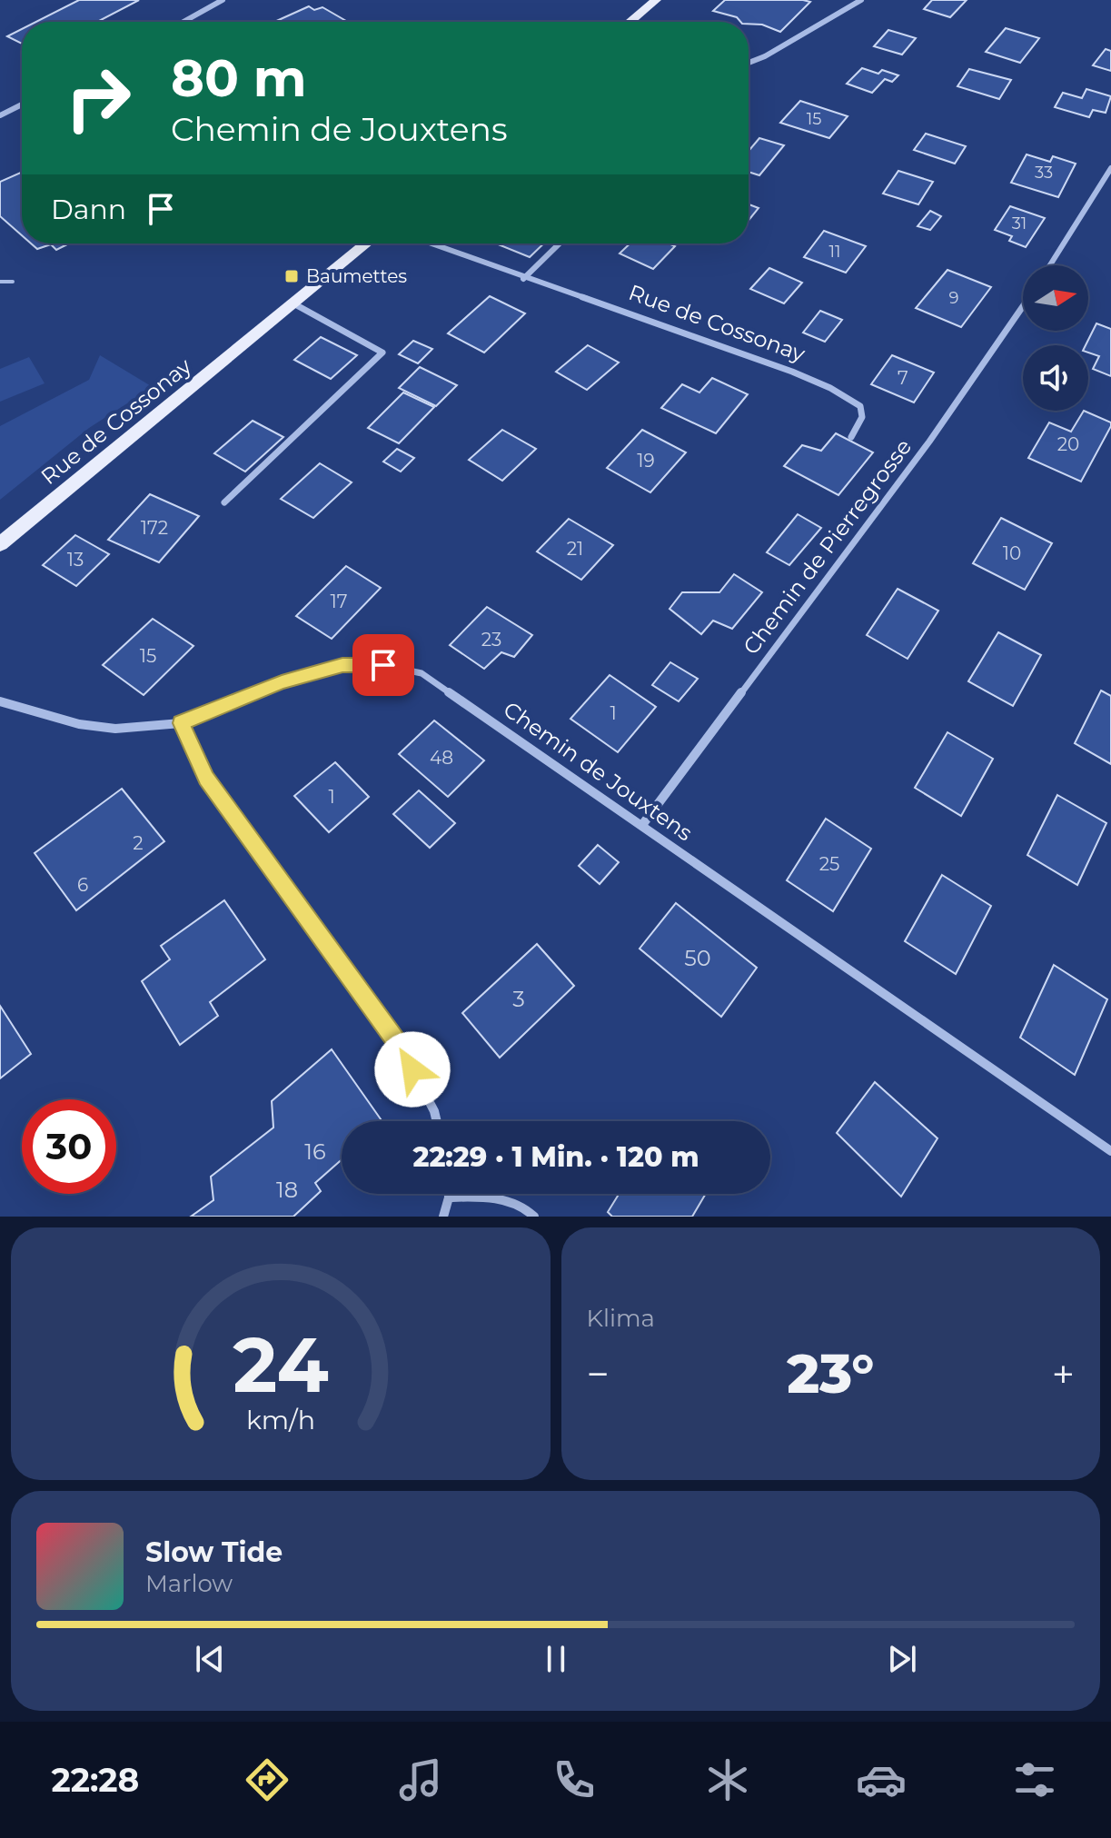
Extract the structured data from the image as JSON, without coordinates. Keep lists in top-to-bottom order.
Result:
{
  "streets": {
    "main road": ["Rue de Cossonay"],
    "street": ["Chemin de Pierregrosse", "Chemin de Jouxtens"]
  },
  "crossings": [
    ["Chemin de Pierregrosse", "Chemin de Jouxtens"]
  ],
  "places": {
    "transit": ["Baumettes"]
  },
  "house_numbers": [
    "15",
    "33",
    "31",
    "11",
    "9",
    "7",
    "20",
    "19",
    "172",
    "21",
    "10",
    "13",
    "17",
    "23",
    "15",
    "1",
    "48",
    "1",
    "2",
    "25",
    "6",
    "50",
    "3",
    "16",
    "18"
  ],
  "north": "right",
  "page": {
    "turn": ["80 m", "Chemin de Jouxtens"],
    "then": "Dann",
    "limit": "30",
    "trip": "22:29 · 1 Min. · 120 m",
    "tile": "Klima",
    "heat": ["−", "23°", "+"],
    "song": ["Slow Tide", "Marlow"],
    "tabs": "22:28",
    "gauge": ["24", "km/h"]
  }
}
